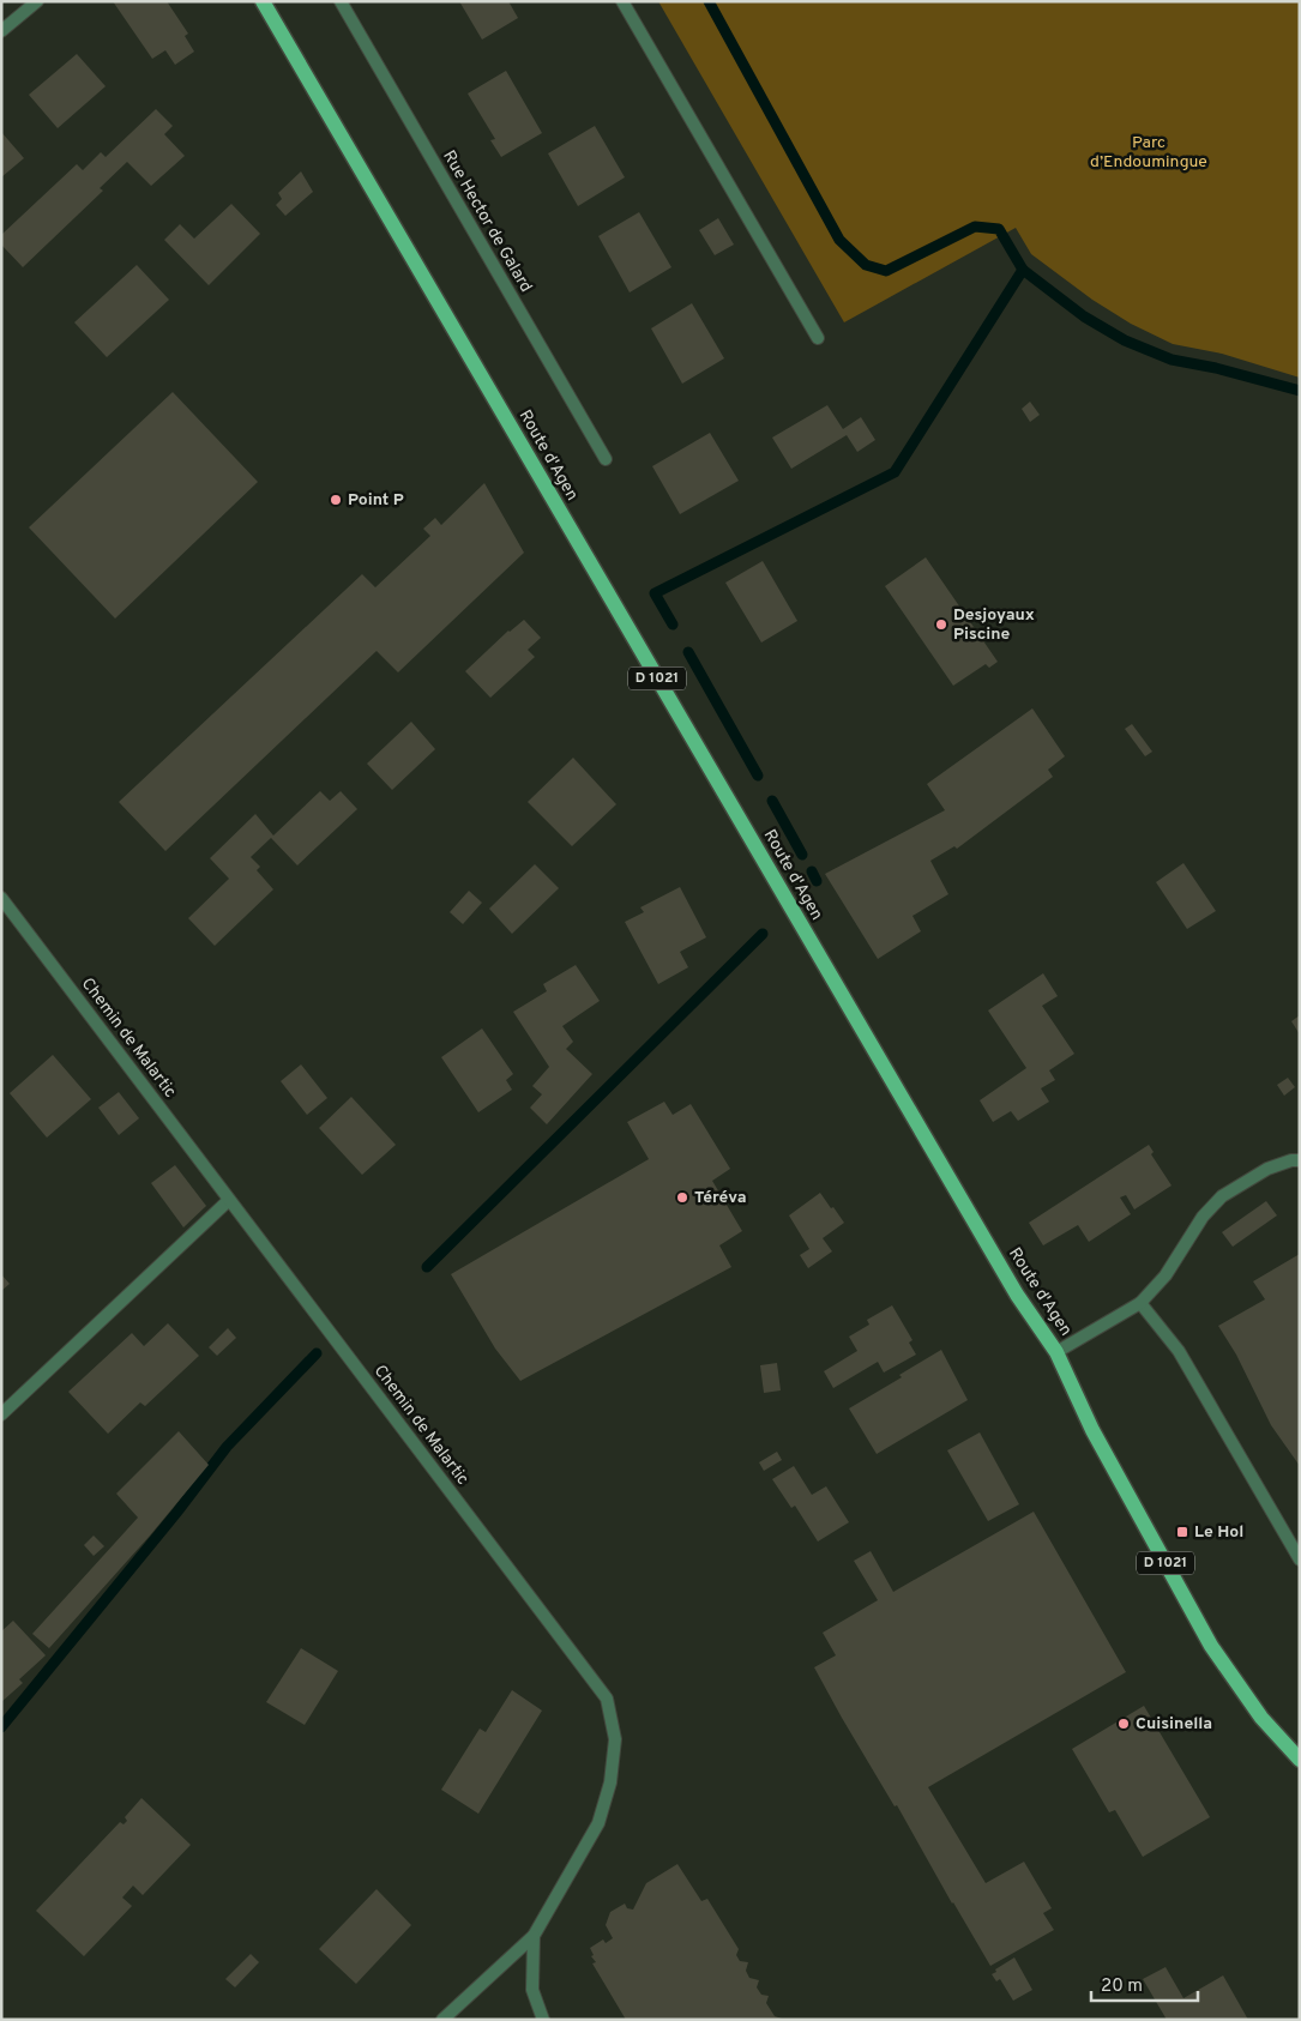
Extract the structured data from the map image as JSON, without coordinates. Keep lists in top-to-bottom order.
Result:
{
  "streets": {
    "main road": ["Route d'Agen", "D 1021"],
    "street": ["Rue Hector de Galard", "Chemin de Malartic"]
  },
  "parks": ["Parc d’Endoumingue"],
  "places": {
    "other": [
      "Point P",
      "Desjoyaux Piscine",
      "Téréva",
      "Cuisinella"
    ],
    "transit": ["Le Hol"]
  },
  "scale_bar": "20 m"
}
